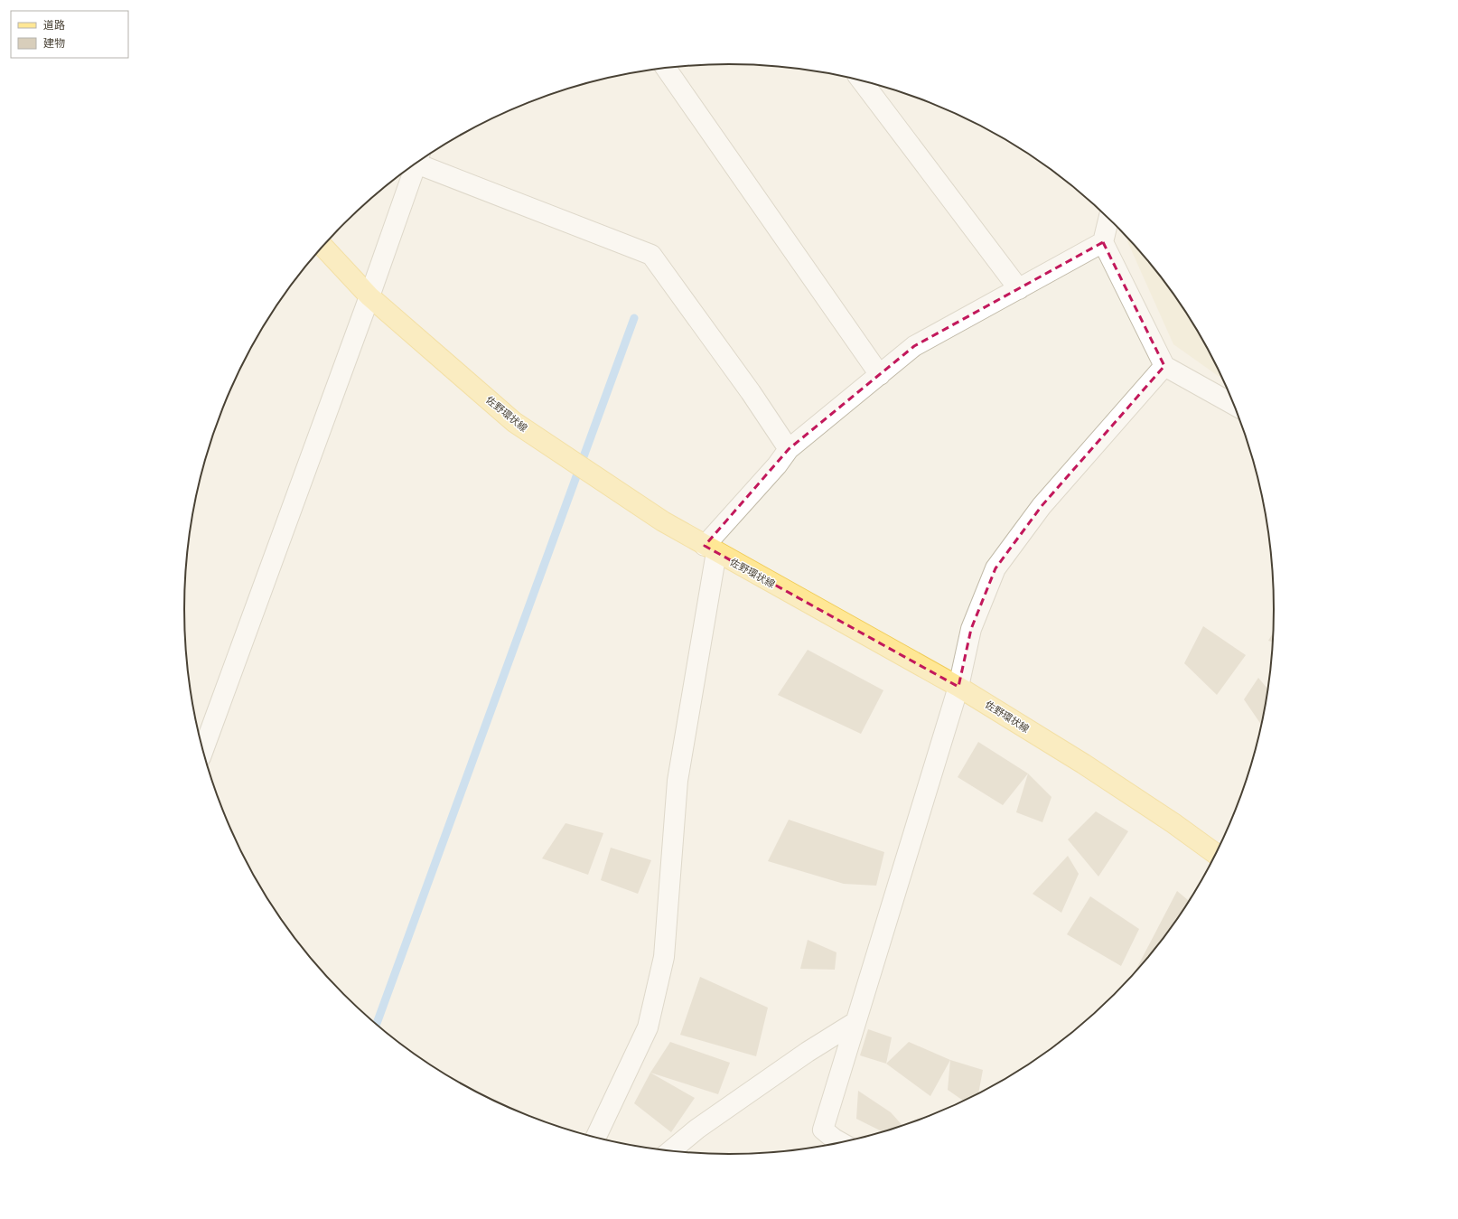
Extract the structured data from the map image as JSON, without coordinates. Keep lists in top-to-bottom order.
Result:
{
  "streets": {
    "main road": ["佐野環状線"]
  },
  "legend": ["道路", "建物"]
}
